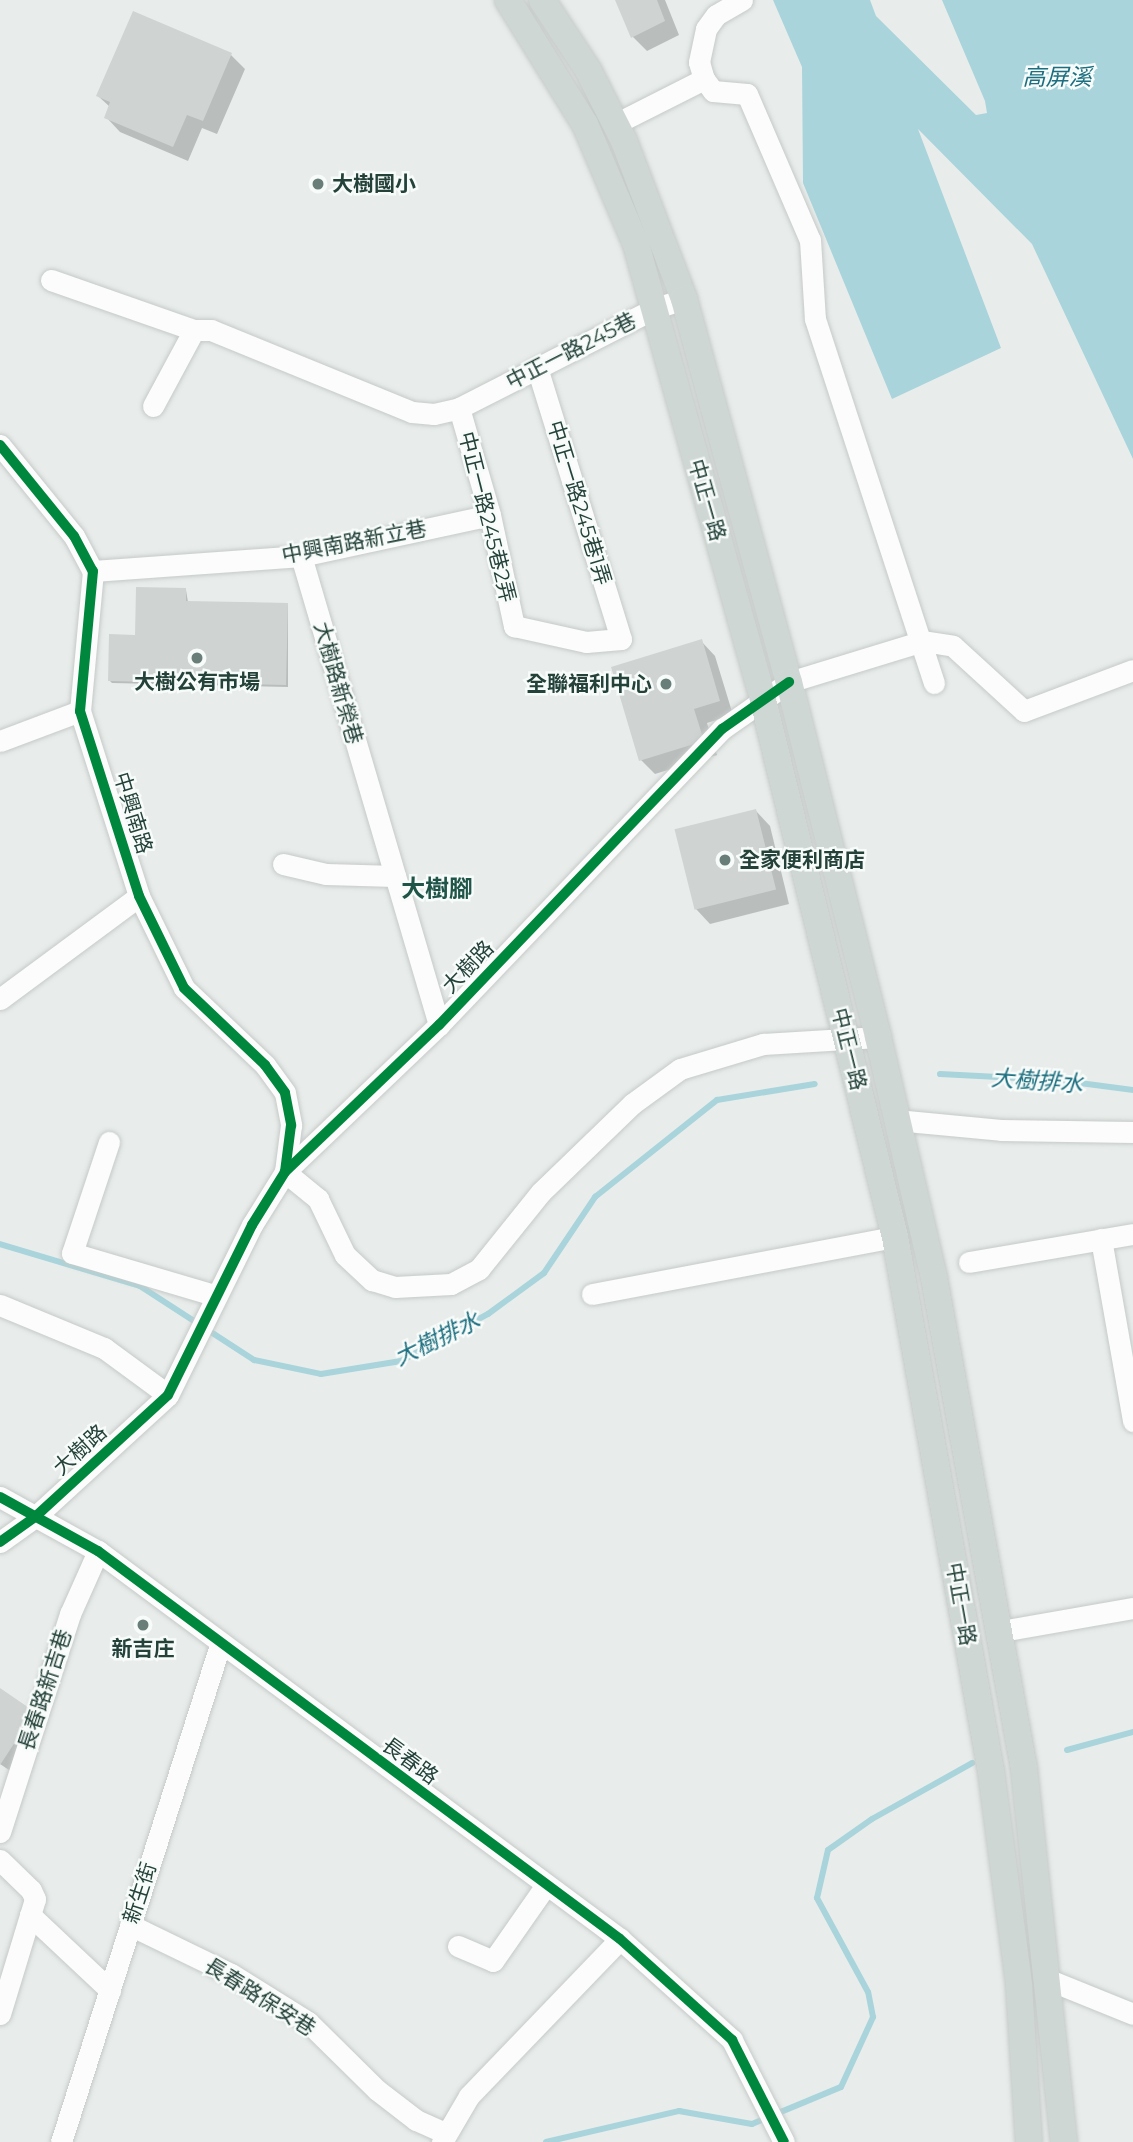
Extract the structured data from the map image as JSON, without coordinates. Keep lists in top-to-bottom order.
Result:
{
  "streets": {
    "main road": ["中正一路"],
    "street": [
      "中正一路245巷",
      "中正一路245巷1弄",
      "中正一路245巷2弄",
      "中興南路新立巷",
      "大樹路新榮巷",
      "中興南路",
      "大樹路",
      "長春路新吉巷",
      "長春路",
      "新生街",
      "長春路保安巷"
    ]
  },
  "crossings": [
    ["中正一路245巷", "中正一路"],
    ["中正一路245巷", "中正一路245巷1弄"],
    ["中正一路245巷", "中正一路245巷2弄"],
    ["中正一路", "大樹路"],
    ["中正一路245巷1弄", "中正一路245巷2弄"],
    ["中正一路245巷2弄", "中興南路新立巷"],
    ["中興南路新立巷", "大樹路新榮巷"],
    ["中興南路新立巷", "中興南路"],
    ["大樹路新榮巷", "大樹路"],
    ["中興南路", "大樹路"],
    ["大樹路", "長春路"],
    ["長春路新吉巷", "長春路"],
    ["長春路", "新生街"],
    ["新生街", "長春路保安巷"]
  ],
  "districts": ["大樹腳"],
  "water": ["高屏溪", "大樹排水"],
  "places": [
    "大樹國小",
    "大樹公有市場",
    "全聯福利中心",
    "全家便利商店",
    "新吉庄"
  ]
}
